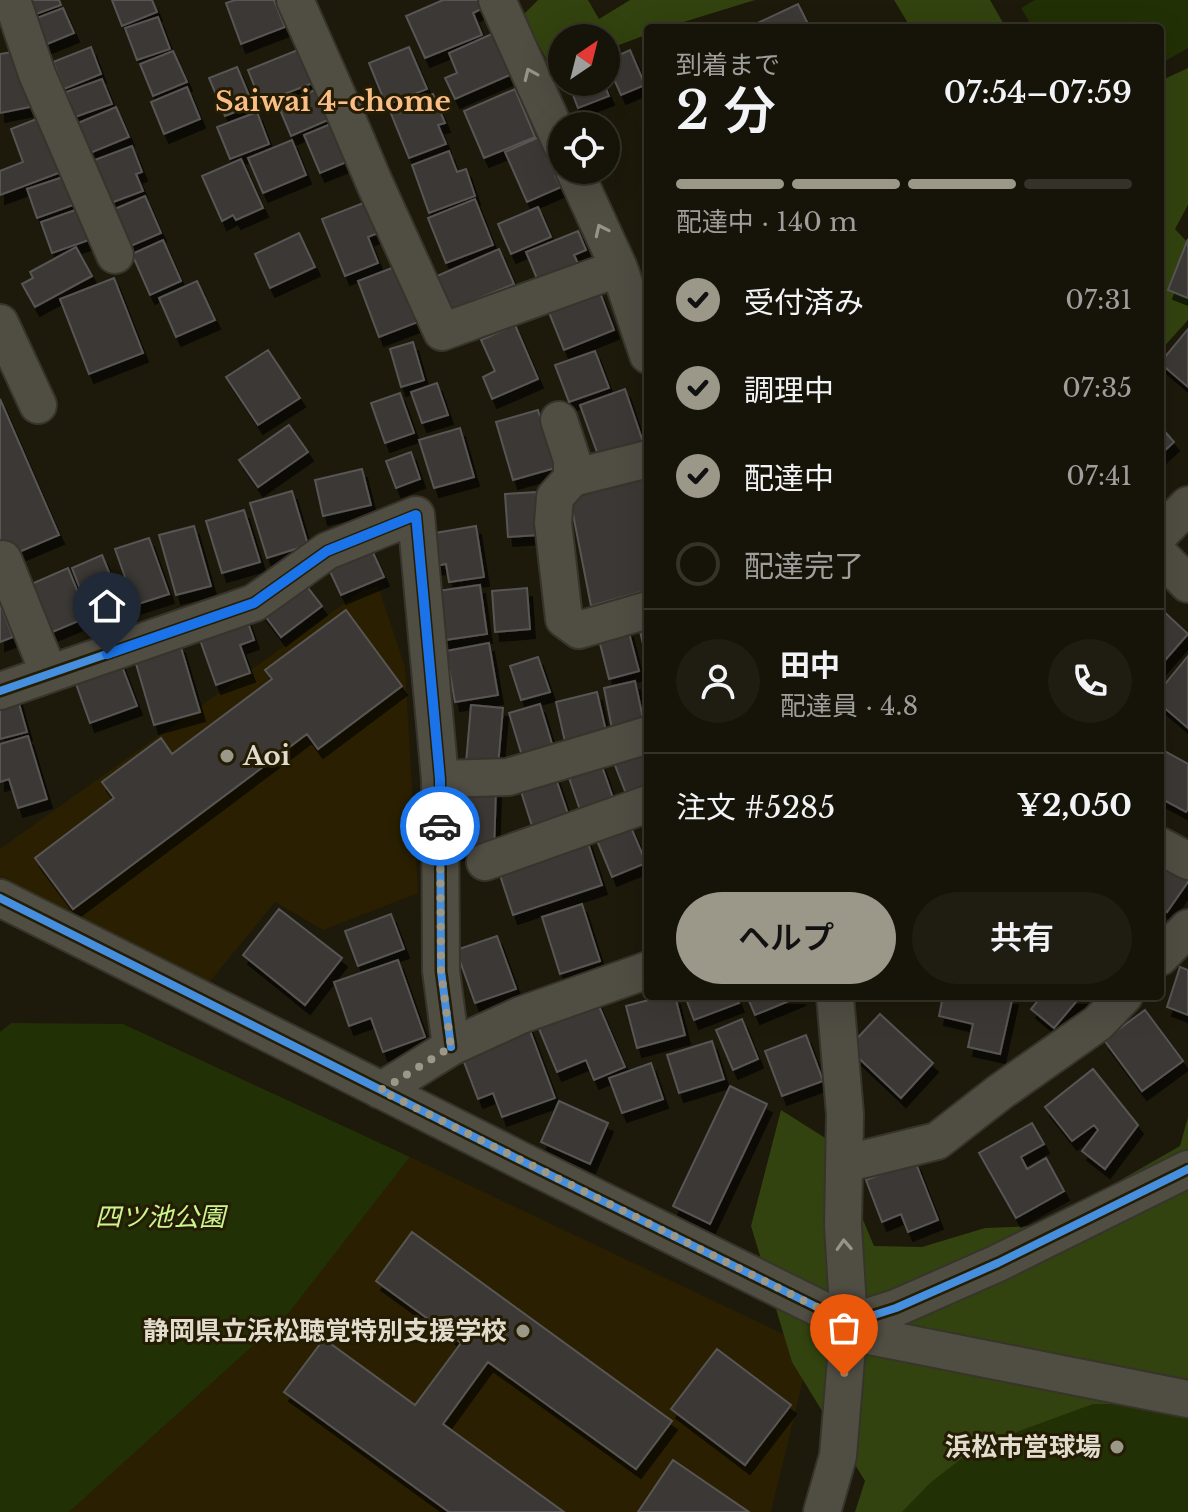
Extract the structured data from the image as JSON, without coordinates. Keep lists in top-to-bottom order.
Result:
{
  "districts": ["Saiwai 4-chome"],
  "parks": ["四ツ池公園"],
  "places": ["Aoi", "静岡県立浜松聴覚特別支援学校", "浜松市営球場"],
  "north": "top right",
  "page": {
    "heading": ["2 分", "到着まで", "07:54–07:59"],
    "panel": [
      "田中",
      "配達員 · 4.8",
      "注文 #5285",
      "¥2,050"
    ],
    "bar": "配達中 · 140 m",
    "list": [
      ["受付済み", "07:31"],
      ["調理中", "07:35"],
      ["配達中", "07:41"],
      "配達完了"
    ],
    "buttons": ["ヘルプ", "共有"]
  }
}
